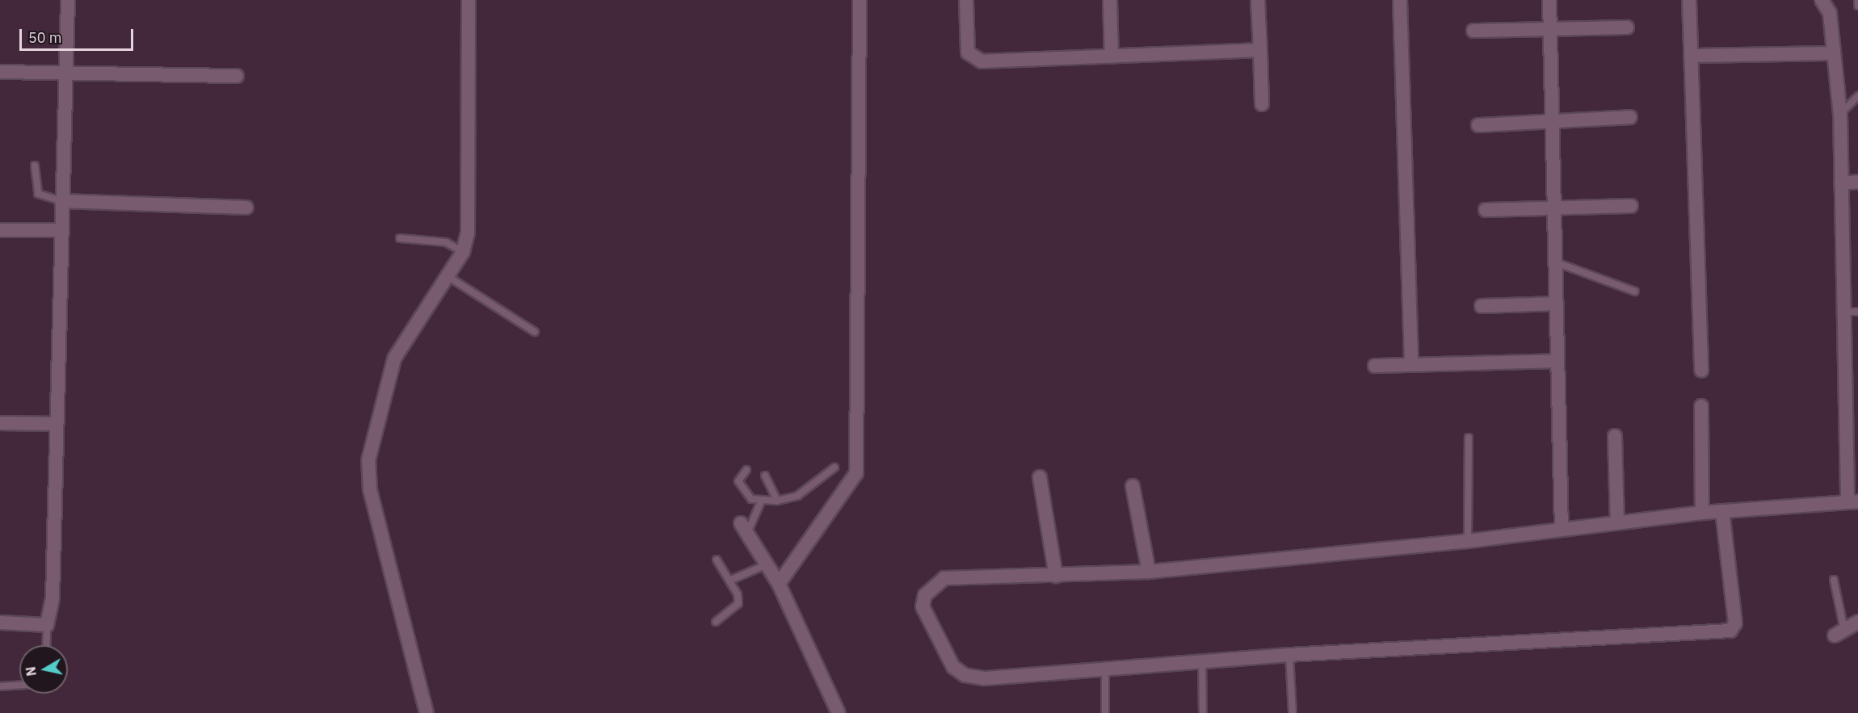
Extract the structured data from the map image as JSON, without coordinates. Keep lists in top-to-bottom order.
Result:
{
  "scale_bar": "50 m",
  "north": "left"
}
